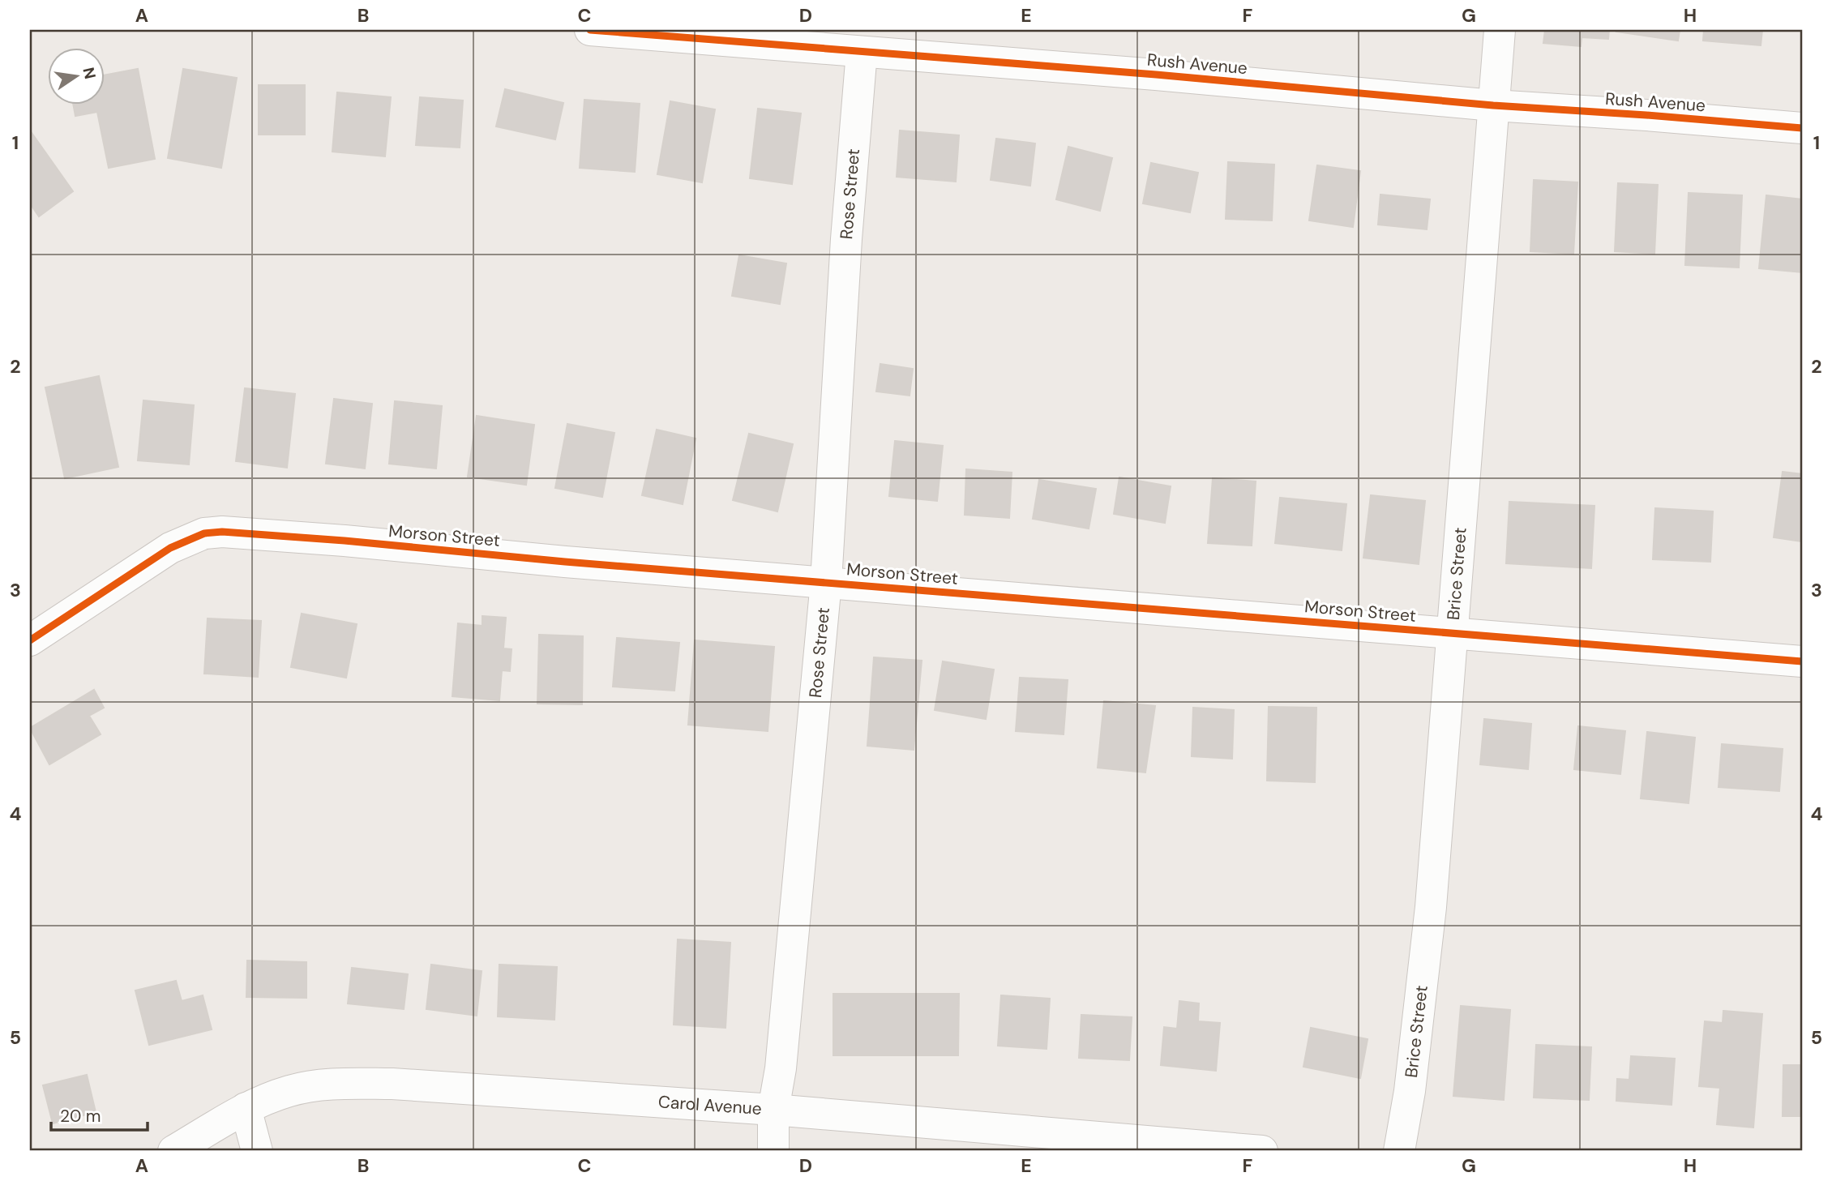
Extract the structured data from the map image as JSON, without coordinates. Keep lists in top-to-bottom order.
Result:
{
  "streets": {
    "street": [
      "Rush Avenue",
      "Rose Street",
      "Morson Street",
      "Brice Street",
      "Carol Avenue"
    ]
  },
  "crossings": [
    ["Rush Avenue", "Rose Street"],
    ["Rush Avenue", "Brice Street"],
    ["Rose Street", "Morson Street"],
    ["Rose Street", "Carol Avenue"],
    ["Morson Street", "Brice Street"]
  ],
  "scale_bar": "20 m",
  "north": "right",
  "grid": {
    "columns": [
      "A",
      "B",
      "C",
      "D",
      "E",
      "F",
      "G",
      "H"
    ],
    "rows": [
      "1",
      "2",
      "3",
      "4",
      "5"
    ]
  }
}
